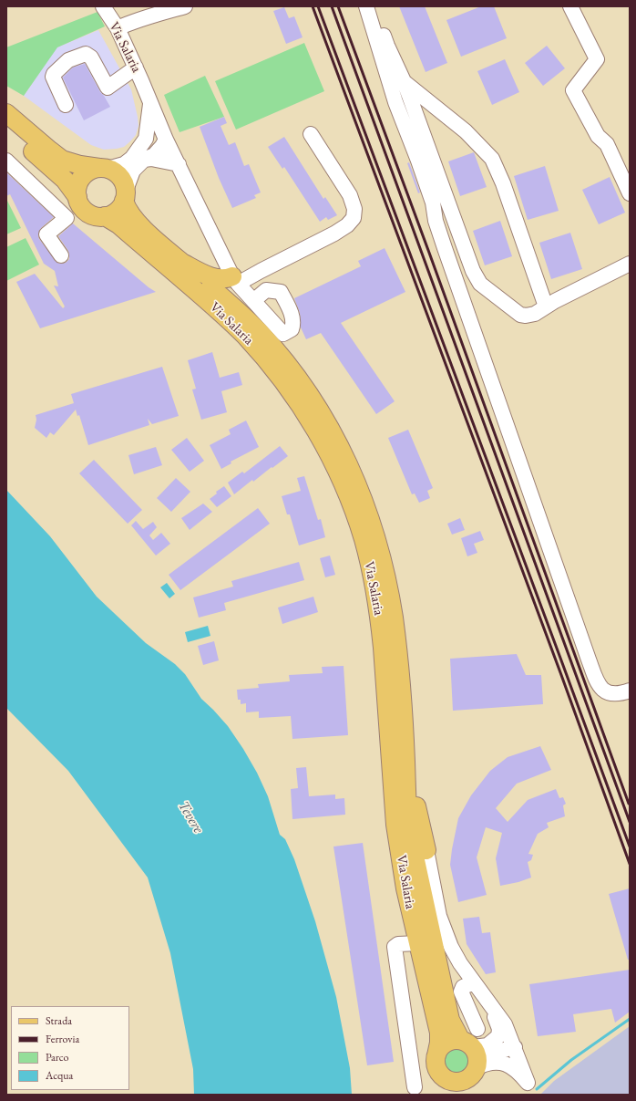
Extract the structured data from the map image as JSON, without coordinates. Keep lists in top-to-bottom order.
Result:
{
  "streets": {
    "main road": ["Via Salaria"]
  },
  "water": ["Tevere"],
  "legend": [
    "Strada",
    "Ferrovia",
    "Parco",
    "Acqua"
  ]
}
